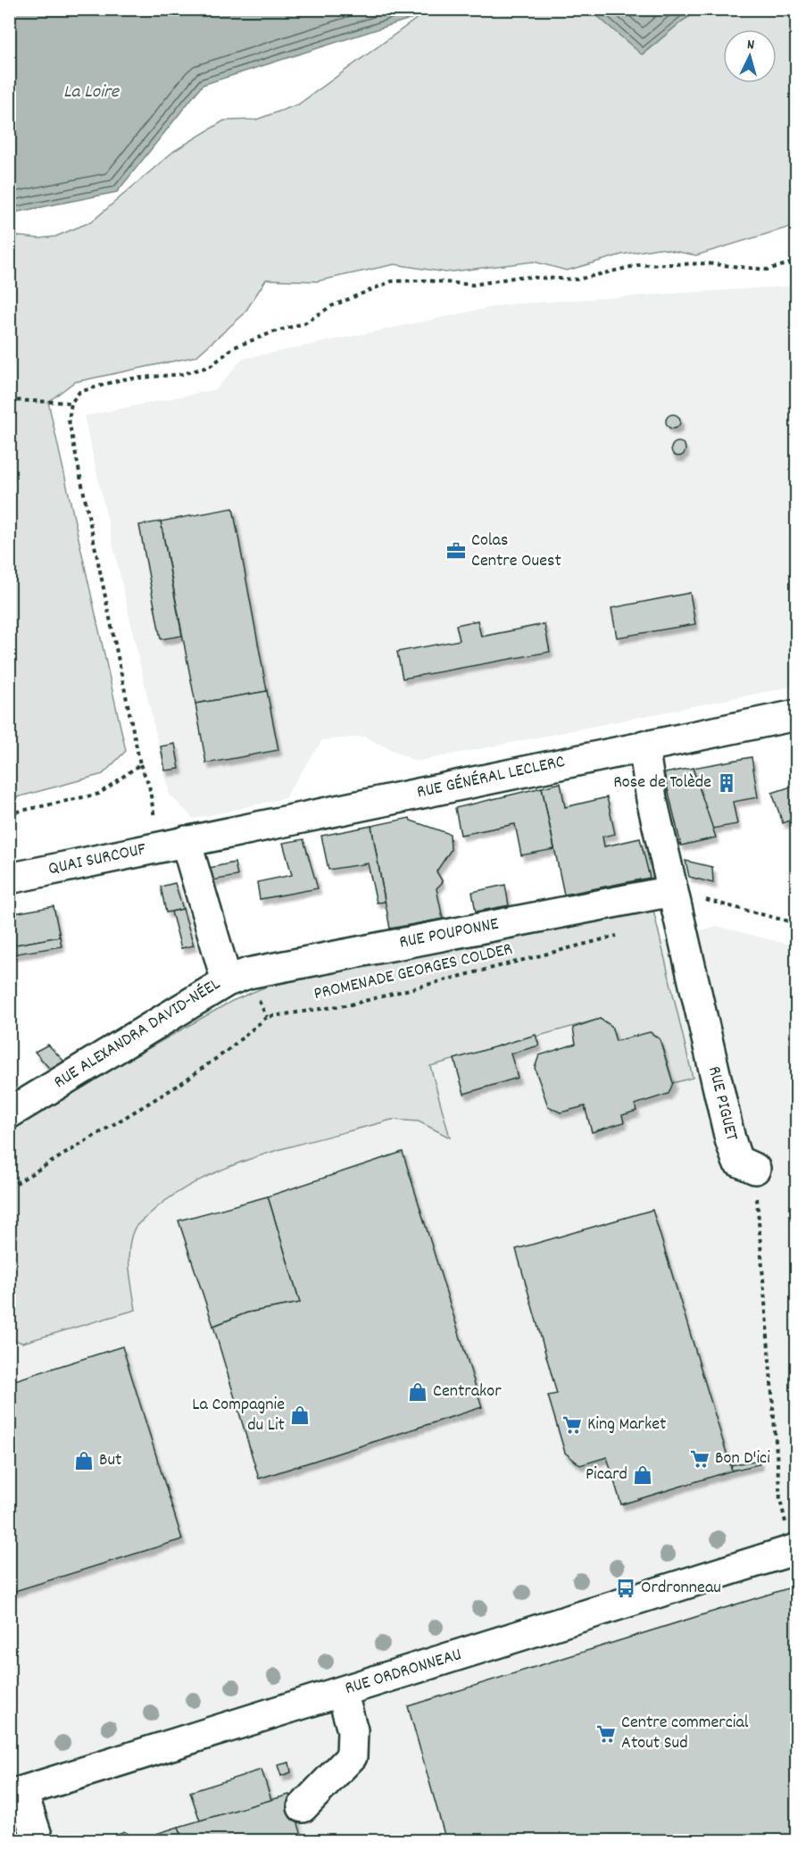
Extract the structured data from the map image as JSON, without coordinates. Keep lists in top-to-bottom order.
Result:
{
  "streets": {
    "street": [
      "RUE GÉNÉRAL LECLERC",
      "QUAI SURCOUF",
      "RUE POUPONNE",
      "RUE ALEXANDRA DAVID-NÉEL",
      "RUE PIGUET",
      "RUE ORDRONNEAU"
    ],
    "path": ["PROMENADE GEORGES COLDER"]
  },
  "crossings": [
    ["RUE GÉNÉRAL LECLERC", "QUAI SURCOUF"],
    ["RUE GÉNÉRAL LECLERC", "RUE ALEXANDRA DAVID-NÉEL"],
    ["RUE GÉNÉRAL LECLERC", "RUE PIGUET"],
    ["QUAI SURCOUF", "RUE ALEXANDRA DAVID-NÉEL"],
    ["RUE POUPONNE", "RUE ALEXANDRA DAVID-NÉEL"],
    ["RUE POUPONNE", "RUE PIGUET"]
  ],
  "water": ["La Loire"],
  "places": {
    "office": ["Colas Centre Ouest"],
    "building": ["Rose de Tolède"],
    "shop": [
      "Centrakor",
      "La Compagnie du Lit",
      "But",
      "Picard"
    ],
    "supermarket": ["King Market", "Bon D'ici", "Centre commercial Atout Sud"],
    "bus stop": ["Ordronneau"]
  },
  "north": "top"
}
